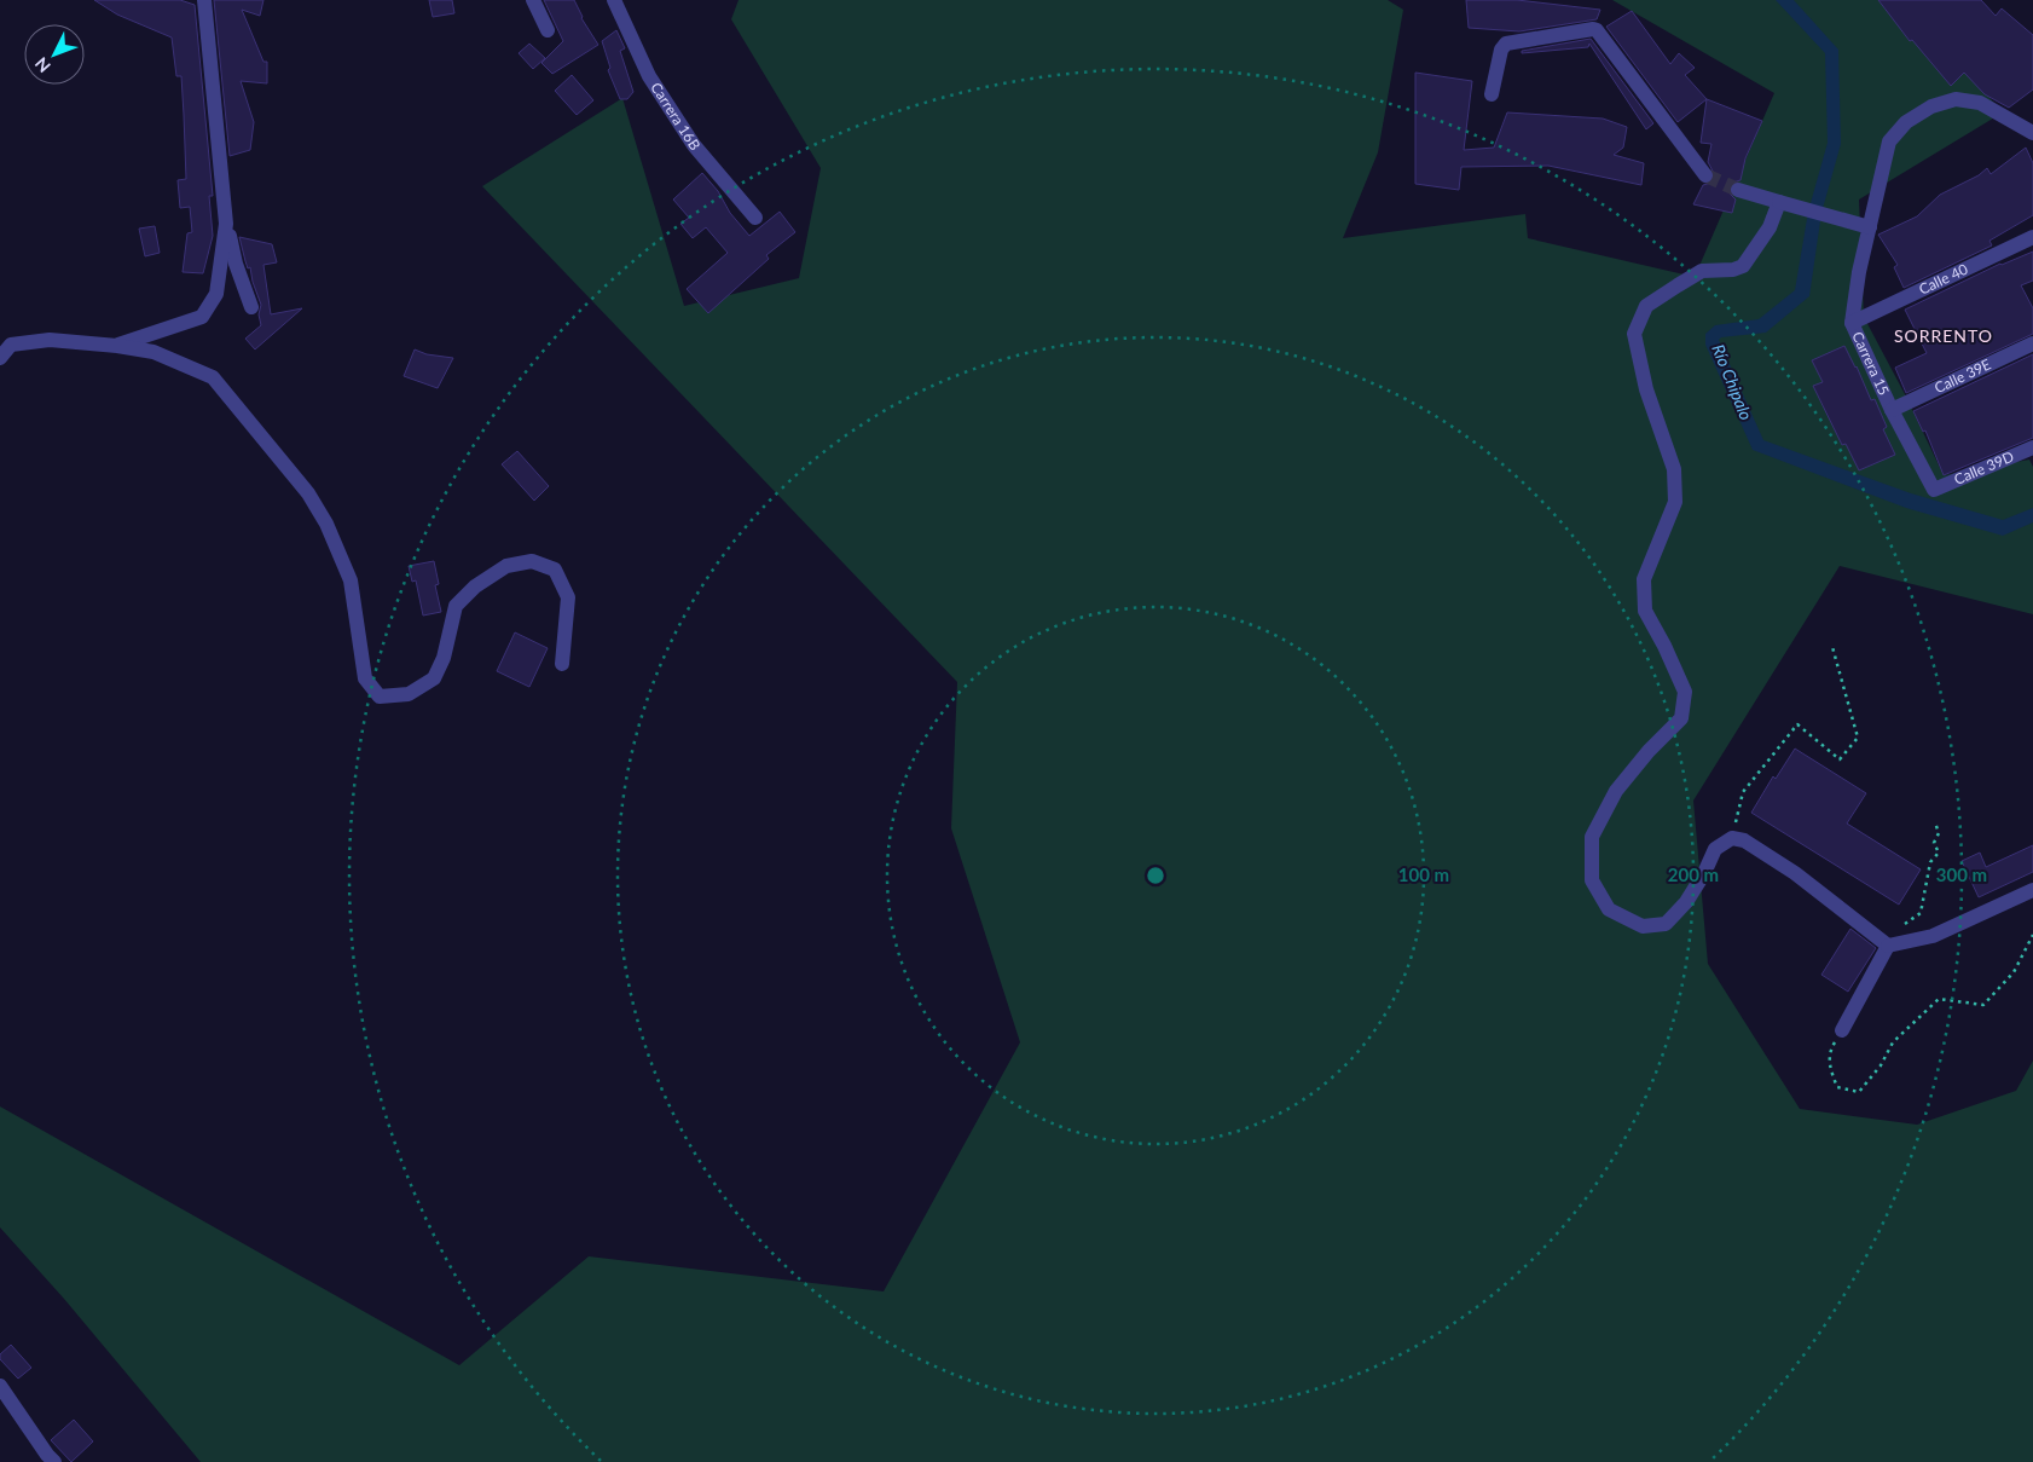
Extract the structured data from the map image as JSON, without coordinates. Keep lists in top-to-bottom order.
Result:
{
  "streets": {
    "street": [
      "Carrera 16B",
      "Calle 40",
      "Carrera 15",
      "Calle 39E",
      "Calle 39D"
    ]
  },
  "crossings": [
    ["Calle 40", "Carrera 15"],
    ["Carrera 15", "Calle 39E"],
    ["Carrera 15", "Calle 39D"]
  ],
  "districts": ["SORRENTO"],
  "water": ["Río Chipalo"],
  "north": "bottom left",
  "rings": ["100 m", "200 m", "300 m"]
}
